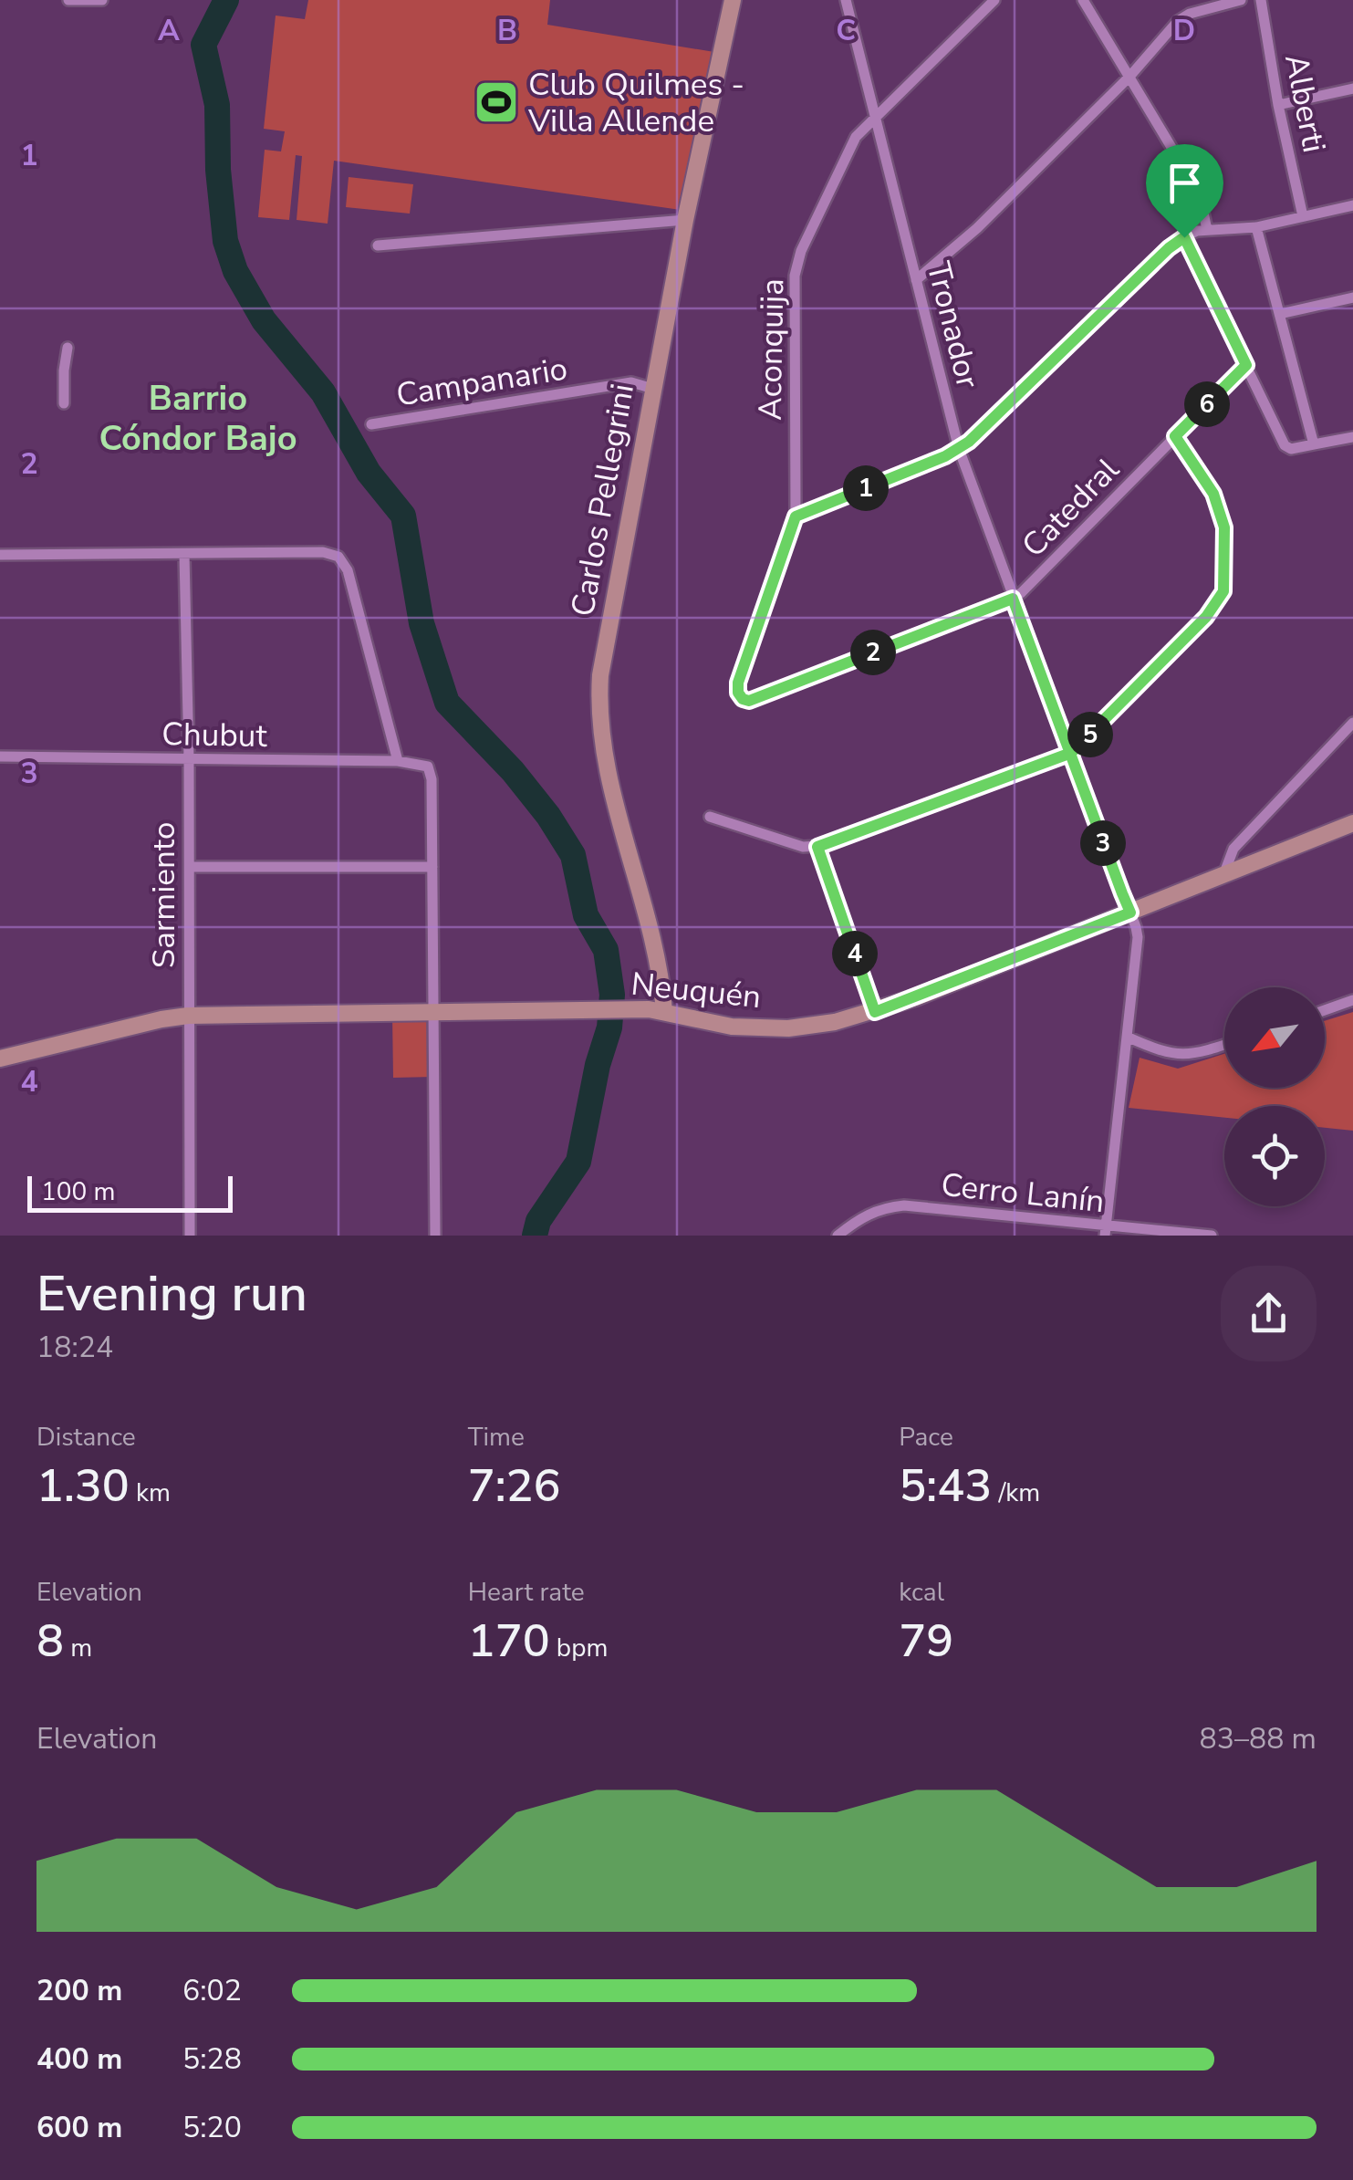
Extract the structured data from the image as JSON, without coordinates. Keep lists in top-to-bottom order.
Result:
{
  "streets": {
    "main road": ["Carlos Pellegrini", "Neuquén"],
    "street": [
      "Alberti",
      "Tronador",
      "Aconquija",
      "Campanario",
      "Catedral",
      "Chubut",
      "Sarmiento",
      "Cerro Lanín"
    ]
  },
  "crossings": [
    ["Tronador", "Aconquija"],
    ["Tronador", "Catedral"],
    ["Tronador", "Neuquén"],
    ["Tronador", "Cerro Lanín"],
    ["Aconquija", "Catedral"],
    ["Campanario", "Carlos Pellegrini"],
    ["Carlos Pellegrini", "Neuquén"],
    ["Chubut", "Sarmiento"],
    ["Sarmiento", "Neuquén"]
  ],
  "districts": ["Barrio Cóndor Bajo"],
  "places": {
    "sports": ["Club Quilmes - Villa Allende"]
  },
  "scale_bar": "100 m",
  "north": "bottom left",
  "page": {
    "pins": [
      "6",
      "1",
      "2",
      "5",
      "3",
      "4"
    ],
    "scale": "100 m",
    "heading": ["Evening run", "18:24"],
    "stats": [
      ["Distance", "1.30 km"],
      ["Time", "7:26"],
      ["Pace", "5:43 /km"],
      ["Elevation", "8 m"],
      ["Heart rate", "170 bpm"],
      ["kcal", "79"]
    ],
    "chart": ["Elevation", "83–88 m"],
    "list": [
      {
        "name": "200 m",
        "note": "6:02"
      },
      {
        "name": "400 m",
        "note": "5:28"
      },
      {
        "name": "600 m",
        "note": "5:20"
      }
    ]
  },
  "grid": {
    "columns": [
      "A",
      "B",
      "C",
      "D"
    ],
    "rows": [
      "1",
      "2",
      "3",
      "4"
    ]
  }
}
